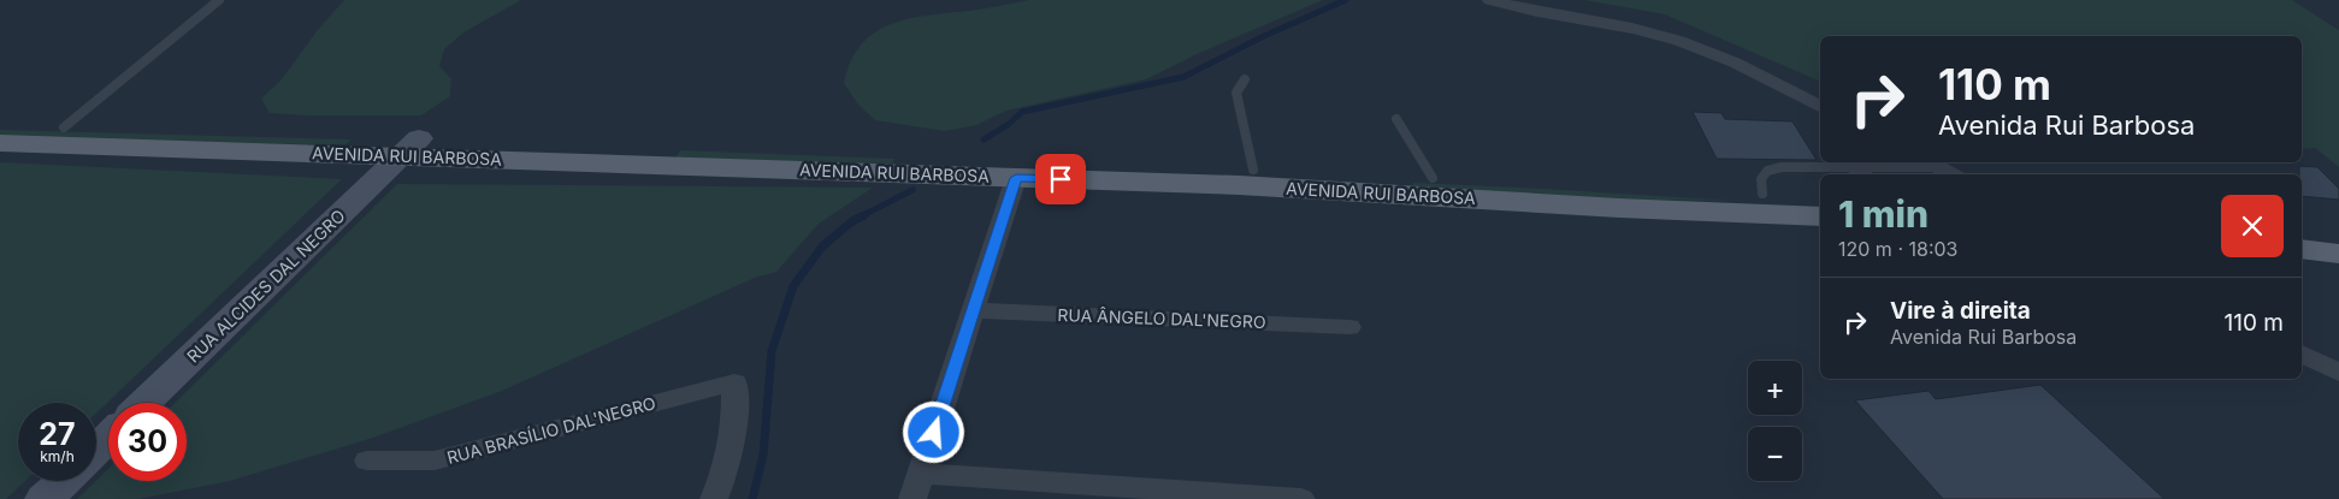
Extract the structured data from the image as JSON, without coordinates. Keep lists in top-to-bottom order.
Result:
{
  "streets": {
    "main road": ["AVENIDA RUI BARBOSA", "RUA ALCIDES DAL NEGRO"],
    "street": ["RUA ÂNGELO DAL'NEGRO", "RUA BRASÍLIO DAL'NEGRO"]
  },
  "crossings": [
    ["AVENIDA RUI BARBOSA", "RUA ALCIDES DAL NEGRO"]
  ],
  "page": {
    "turn": ["110 m", "Avenida Rui Barbosa"],
    "heading": ["1 min", "120 m · 18:03"],
    "list": [
      {
        "name": "Vire à direita",
        "note": "Avenida Rui Barbosa",
        "value": "110 m"
      }
    ],
    "map_buttons": ["+", "−"],
    "speed": "27 km/h",
    "limit": "30"
  }
}
